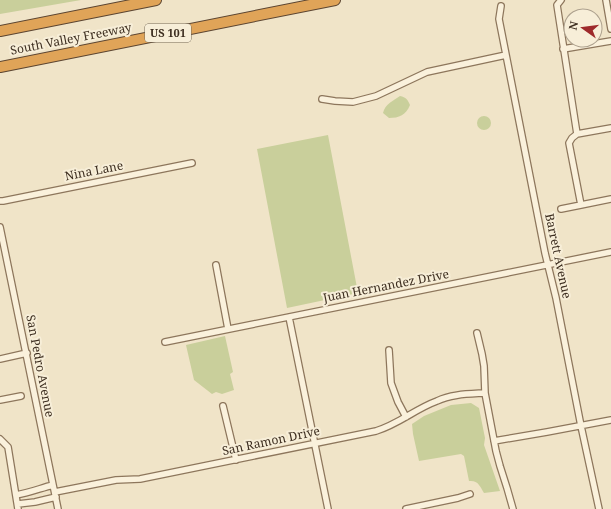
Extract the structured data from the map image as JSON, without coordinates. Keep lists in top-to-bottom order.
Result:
{
  "streets": {
    "highway": ["US 101", "South Valley Freeway"],
    "street": [
      "Nina Lane",
      "Barrett Avenue",
      "Juan Hernandez Drive",
      "San Pedro Avenue",
      "San Ramon Drive"
    ]
  },
  "crossings": [
    ["Barrett Avenue", "Juan Hernandez Drive"],
    ["San Pedro Avenue", "San Ramon Drive"]
  ],
  "north": "left"
}
